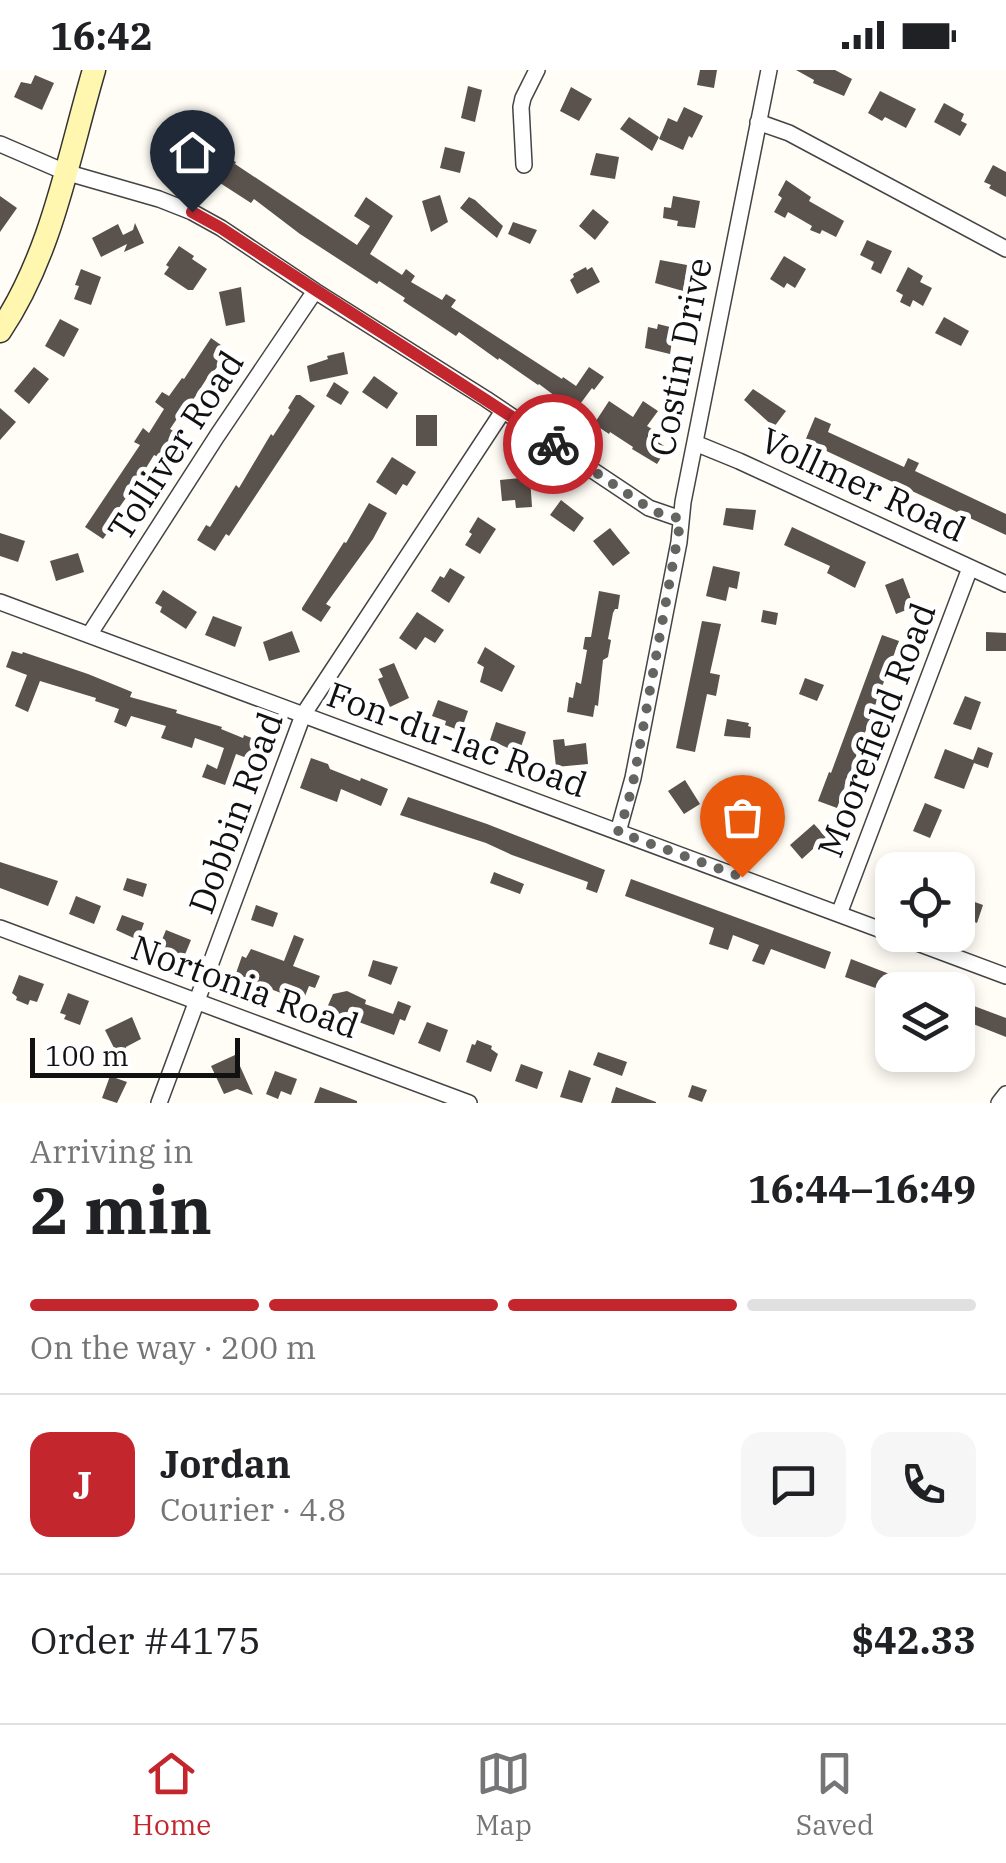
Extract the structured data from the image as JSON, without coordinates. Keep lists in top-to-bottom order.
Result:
{
  "streets": {
    "street": [
      "Costin Drive",
      "Tolliver Road",
      "Vollmer Road",
      "Moorefield Road",
      "Fon-du-lac Road",
      "Dobbin Road",
      "Nortonia Road"
    ]
  },
  "crossings": [
    ["Costin Drive", "Vollmer Road"],
    ["Costin Drive", "Fon-du-lac Road"],
    ["Tolliver Road", "Fon-du-lac Road"],
    ["Vollmer Road", "Moorefield Road"],
    ["Moorefield Road", "Fon-du-lac Road"],
    ["Fon-du-lac Road", "Dobbin Road"],
    ["Dobbin Road", "Nortonia Road"]
  ],
  "scale_bar": "100 m",
  "page": {
    "status": "16:42",
    "scale": "100 m",
    "heading": ["2 min", "Arriving in", "16:44–16:49"],
    "panel": [
      "Jordan",
      "Courier · 4.8",
      "Order #4175",
      "$42.33"
    ],
    "bar": "On the way · 200 m",
    "round": "J",
    "tabs": ["Home", "Map", "Saved"]
  }
}
